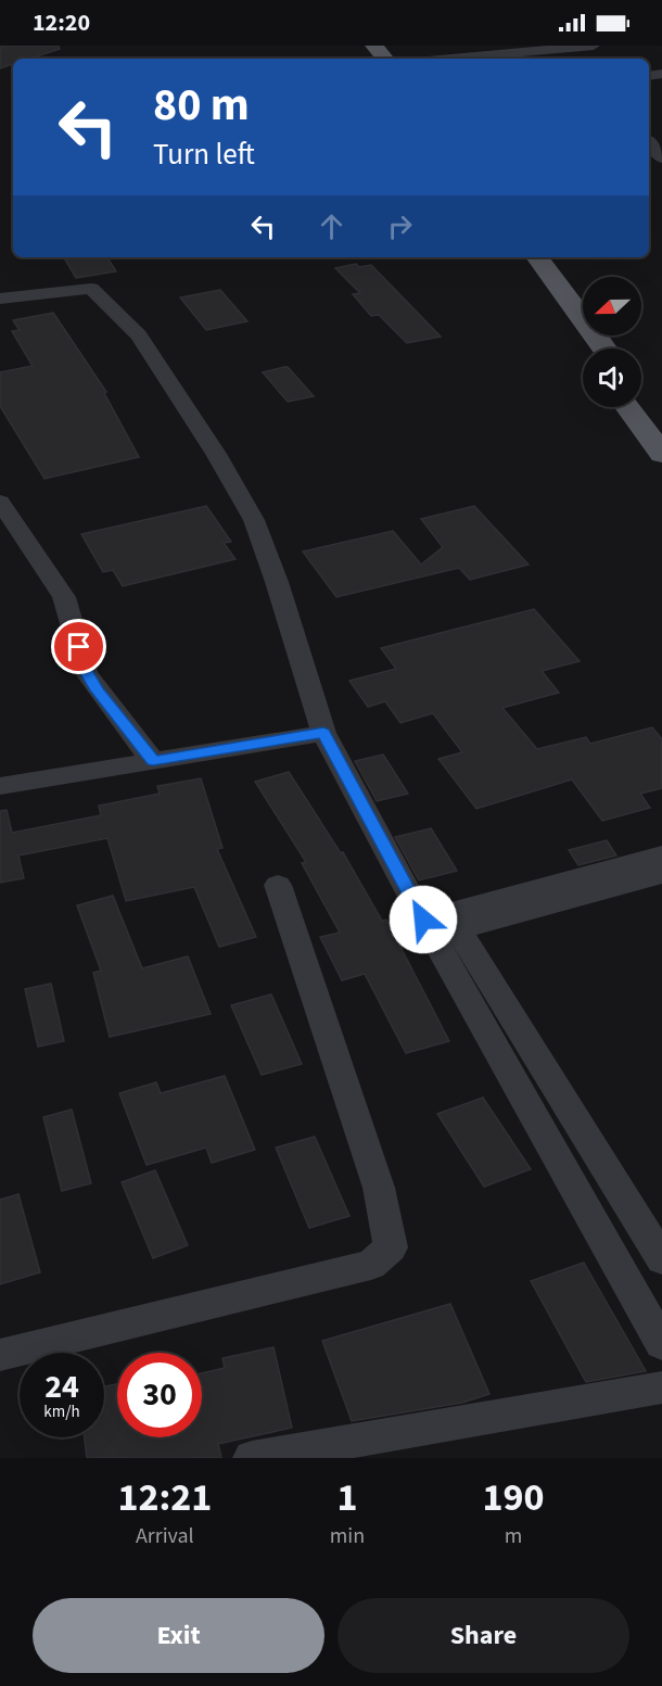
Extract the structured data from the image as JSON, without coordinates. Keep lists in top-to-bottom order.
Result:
{
  "north": "left",
  "page": {
    "status": "12:20",
    "turn": ["80 m", "Turn left"],
    "speed": "24 km/h",
    "limit": "30",
    "eta": [
      "12:21",
      "Arrival",
      "1",
      "min",
      "190",
      "m"
    ],
    "buttons": ["Exit", "Share"]
  }
}
